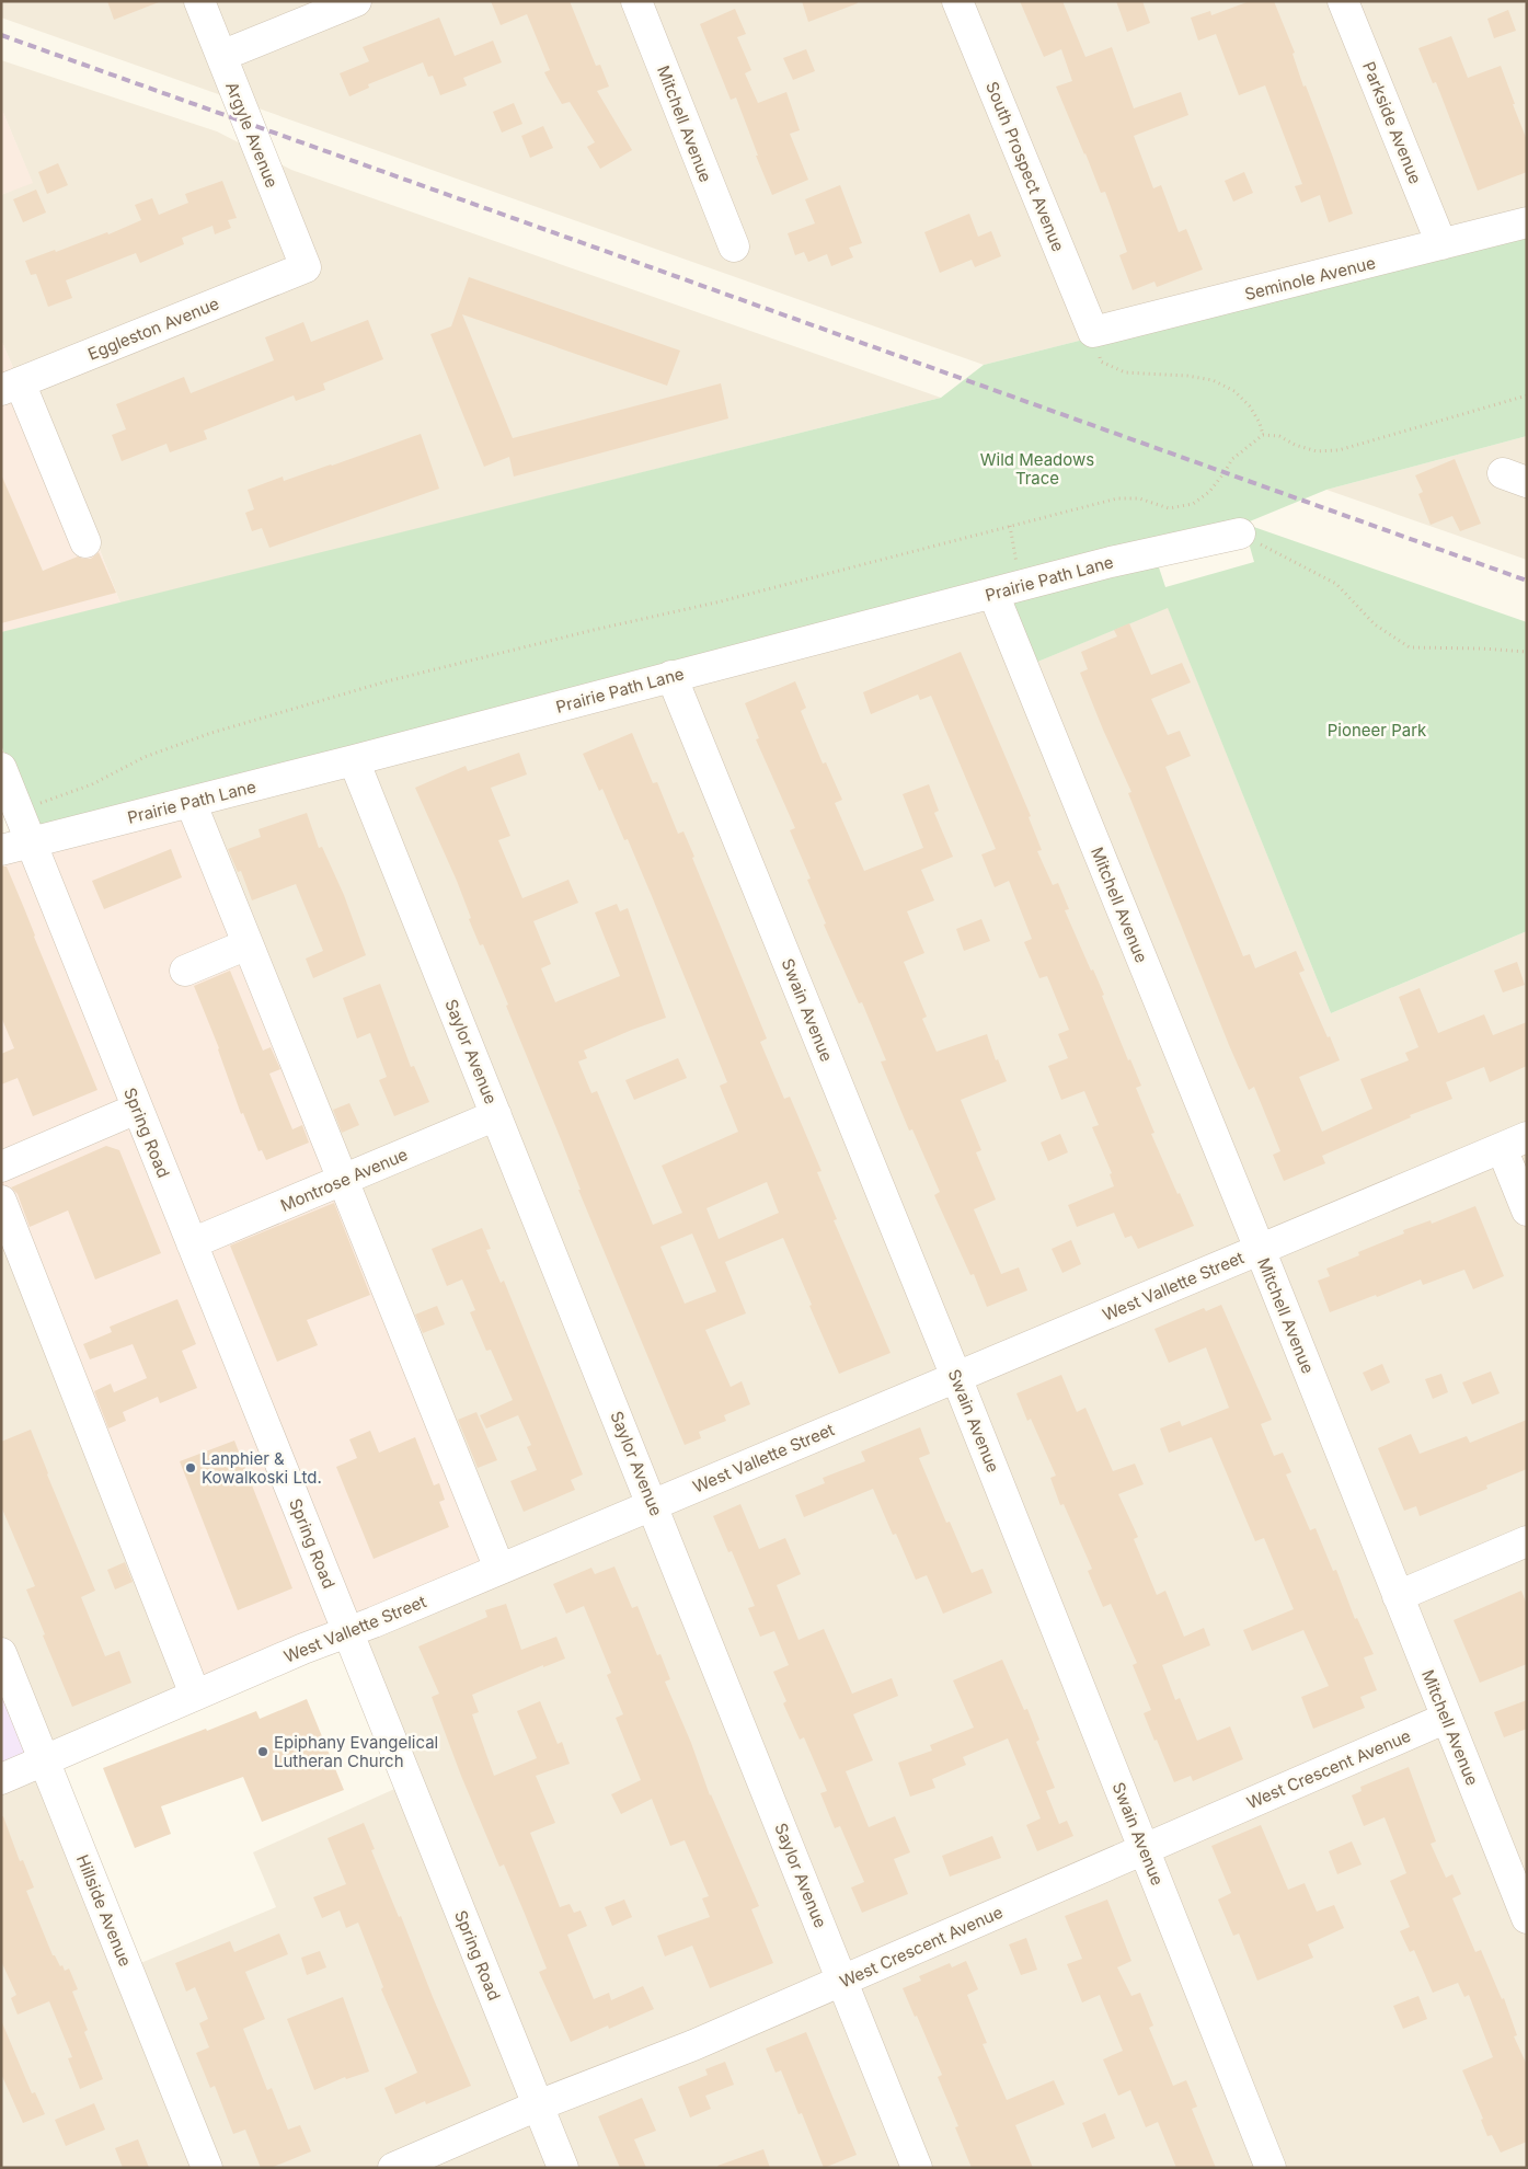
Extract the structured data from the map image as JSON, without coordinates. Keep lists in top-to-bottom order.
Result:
{
  "streets": {
    "street": [
      "Parkside Avenue",
      "Mitchell Avenue",
      "Argyle Avenue",
      "South Prospect Avenue",
      "Seminole Avenue",
      "Eggleston Avenue",
      "Prairie Path Lane",
      "Swain Avenue",
      "Saylor Avenue",
      "Spring Road",
      "Montrose Avenue",
      "West Vallette Street",
      "West Crescent Avenue",
      "Hillside Avenue"
    ]
  },
  "crossings": [
    ["Parkside Avenue", "Seminole Avenue"],
    ["Mitchell Avenue", "Prairie Path Lane"],
    ["Mitchell Avenue", "West Vallette Street"],
    ["Mitchell Avenue", "West Crescent Avenue"],
    ["Argyle Avenue", "Eggleston Avenue"],
    ["South Prospect Avenue", "Seminole Avenue"],
    ["Prairie Path Lane", "Swain Avenue"],
    ["Prairie Path Lane", "Saylor Avenue"],
    ["Prairie Path Lane", "Spring Road"],
    ["Swain Avenue", "West Vallette Street"],
    ["Swain Avenue", "West Crescent Avenue"],
    ["Saylor Avenue", "Montrose Avenue"],
    ["Saylor Avenue", "West Vallette Street"],
    ["Saylor Avenue", "West Crescent Avenue"],
    ["Spring Road", "Montrose Avenue"],
    ["Spring Road", "West Vallette Street"],
    ["Spring Road", "West Crescent Avenue"],
    ["West Vallette Street", "Hillside Avenue"]
  ],
  "parks": ["Wild Meadows Trace", "Pioneer Park"],
  "places": ["Lanphier & Kowalkoski Ltd.", "Epiphany Evangelical Lutheran Church"]
}
